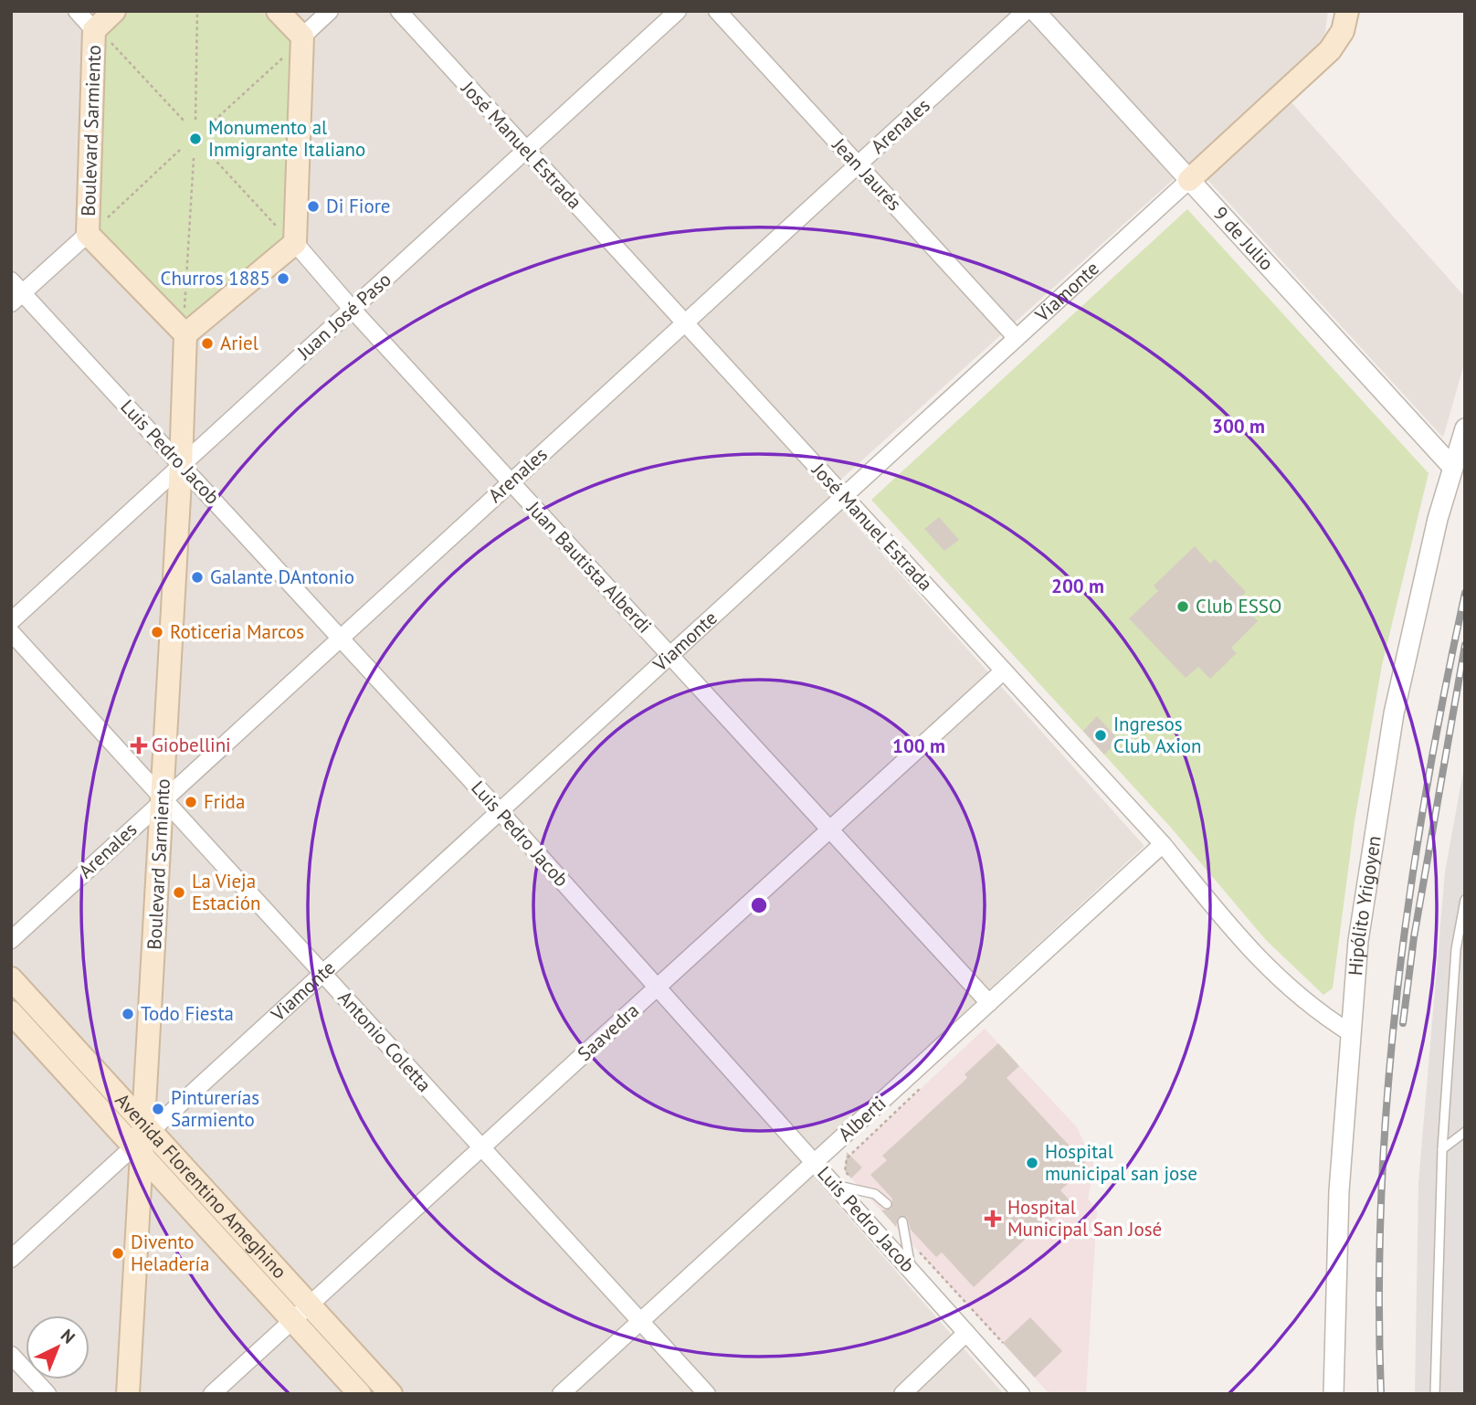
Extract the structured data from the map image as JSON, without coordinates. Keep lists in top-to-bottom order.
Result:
{
  "streets": {
    "main road": ["Boulevard Sarmiento", "Viamonte", "Avenida Florentino Ameghino"],
    "street": [
      "Arenales",
      "José Manuel Estrada",
      "Jean Jaurés",
      "9 de Julio",
      "Juan José Paso",
      "Luis Pedro Jacob",
      "Juan Bautista Alberdi",
      "Hipólito Yrigoyen",
      "Saavedra",
      "Antonio Coletta",
      "Alberti"
    ]
  },
  "crossings": [
    ["Arenales", "Boulevard Sarmiento"],
    ["Arenales", "José Manuel Estrada"],
    ["Arenales", "Jean Jaurés"],
    ["Arenales", "Luis Pedro Jacob"],
    ["Arenales", "Juan Bautista Alberdi"],
    ["Arenales", "Antonio Coletta"],
    ["Boulevard Sarmiento", "Viamonte"],
    ["Boulevard Sarmiento", "Juan José Paso"],
    ["Boulevard Sarmiento", "Luis Pedro Jacob"],
    ["Boulevard Sarmiento", "Antonio Coletta"],
    ["Boulevard Sarmiento", "Avenida Florentino Ameghino"],
    ["José Manuel Estrada", "Viamonte"],
    ["José Manuel Estrada", "Juan José Paso"],
    ["José Manuel Estrada", "Hipólito Yrigoyen"],
    ["José Manuel Estrada", "Saavedra"],
    ["José Manuel Estrada", "Alberti"],
    ["Jean Jaurés", "Viamonte"],
    ["9 de Julio", "Viamonte"],
    ["9 de Julio", "Hipólito Yrigoyen"],
    ["Viamonte", "Luis Pedro Jacob"],
    ["Viamonte", "Juan Bautista Alberdi"],
    ["Viamonte", "Antonio Coletta"],
    ["Viamonte", "Avenida Florentino Ameghino"],
    ["Juan José Paso", "Luis Pedro Jacob"],
    ["Juan José Paso", "Juan Bautista Alberdi"],
    ["Luis Pedro Jacob", "Saavedra"],
    ["Luis Pedro Jacob", "Alberti"],
    ["Juan Bautista Alberdi", "Saavedra"],
    ["Juan Bautista Alberdi", "Alberti"],
    ["Saavedra", "Antonio Coletta"],
    ["Saavedra", "Avenida Florentino Ameghino"],
    ["Antonio Coletta", "Alberti"]
  ],
  "places": {
    "other": [
      "Monumento al Inmigrante Italiano",
      "Di Fiore",
      "Churros 1885",
      "Ariel",
      "Galante DAntonio",
      "Club ESSO",
      "Roticeria Marcos",
      "Ingresos Club Axion",
      "Frida",
      "La Vieja Estación",
      "Todo Fiesta",
      "Pinturerías Sarmiento",
      "Hospital municipal san jose",
      "Divento Heladería"
    ],
    "health": ["Giobellini", "Hospital Municipal San José"]
  },
  "north": "top right",
  "rings": ["300 m", "200 m", "100 m"]
}
